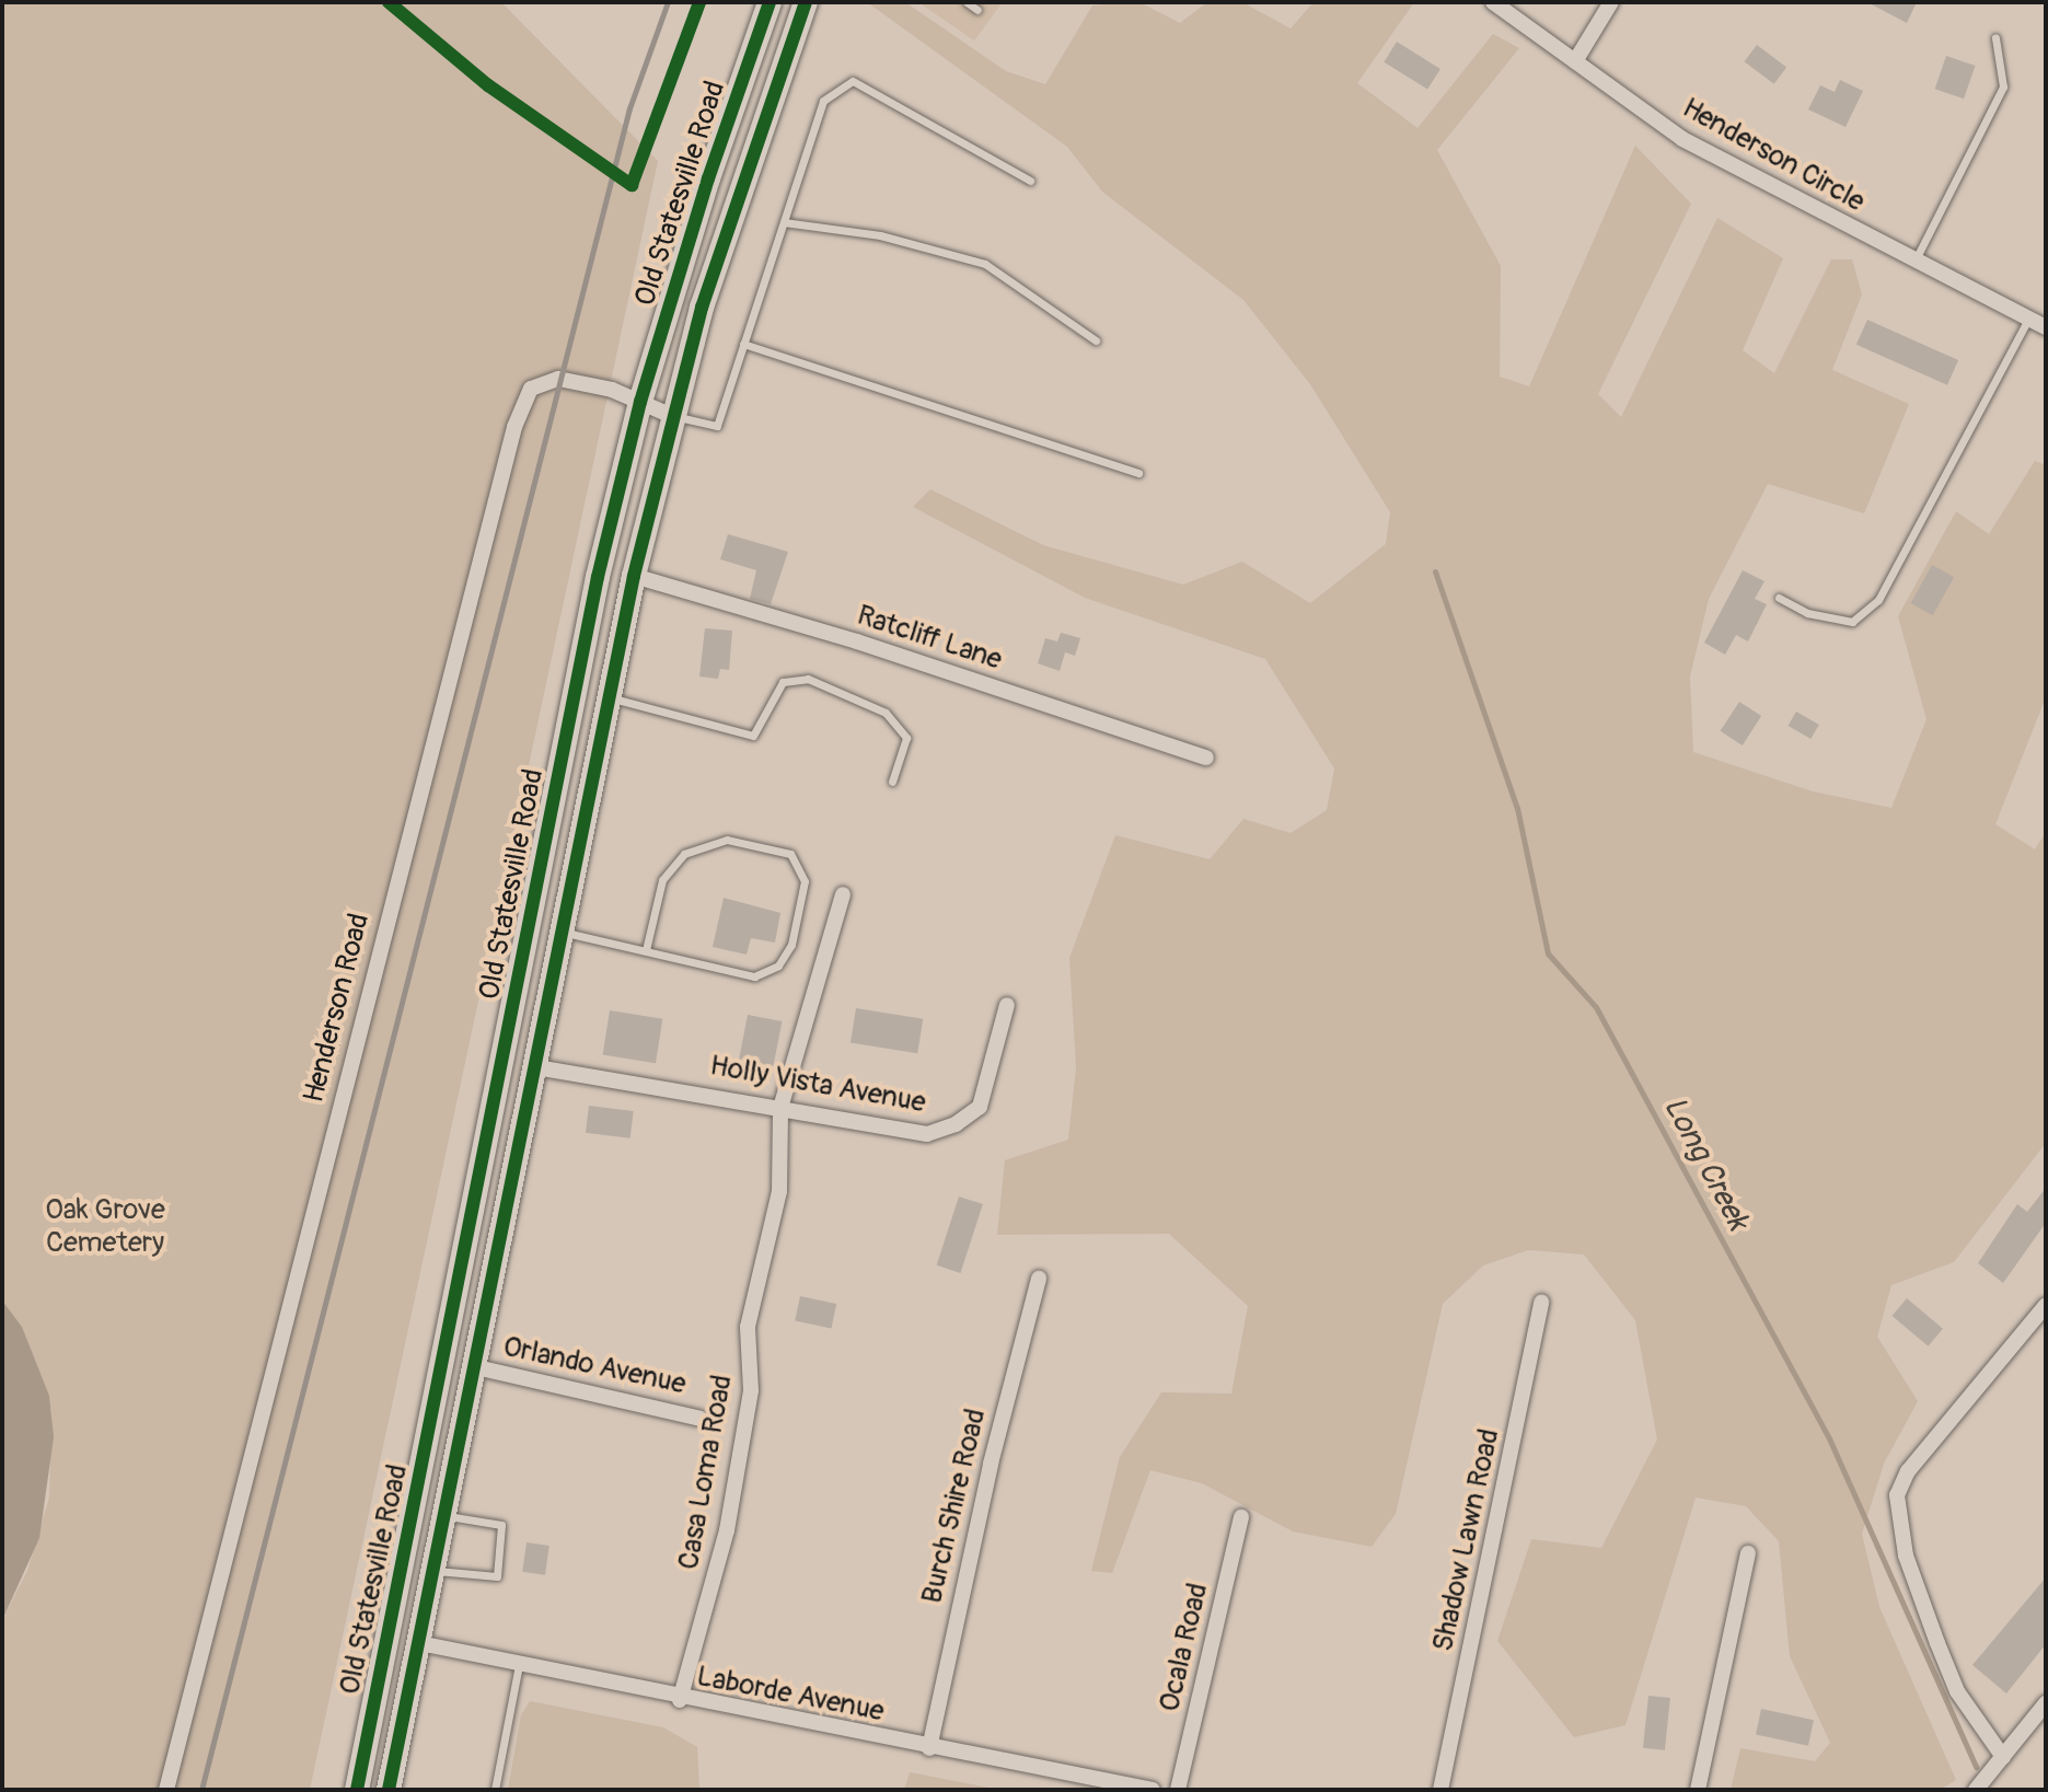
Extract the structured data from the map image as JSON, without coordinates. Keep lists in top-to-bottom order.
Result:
{
  "streets": {
    "main road": ["Old Statesville Road"],
    "street": [
      "Henderson Circle",
      "Ratcliff Lane",
      "Henderson Road",
      "Holly Vista Avenue",
      "Orlando Avenue",
      "Casa Loma Road",
      "Burch Shire Road",
      "Shadow Lawn Road",
      "Ocala Road",
      "Laborde Avenue"
    ]
  },
  "crossings": [
    ["Old Statesville Road", "Ratcliff Lane"],
    ["Old Statesville Road", "Henderson Road"],
    ["Old Statesville Road", "Holly Vista Avenue"],
    ["Old Statesville Road", "Orlando Avenue"],
    ["Old Statesville Road", "Laborde Avenue"],
    ["Holly Vista Avenue", "Casa Loma Road"],
    ["Casa Loma Road", "Laborde Avenue"],
    ["Burch Shire Road", "Laborde Avenue"]
  ],
  "water": ["Long Creek"],
  "parks": ["Oak Grove Cemetery"]
}
